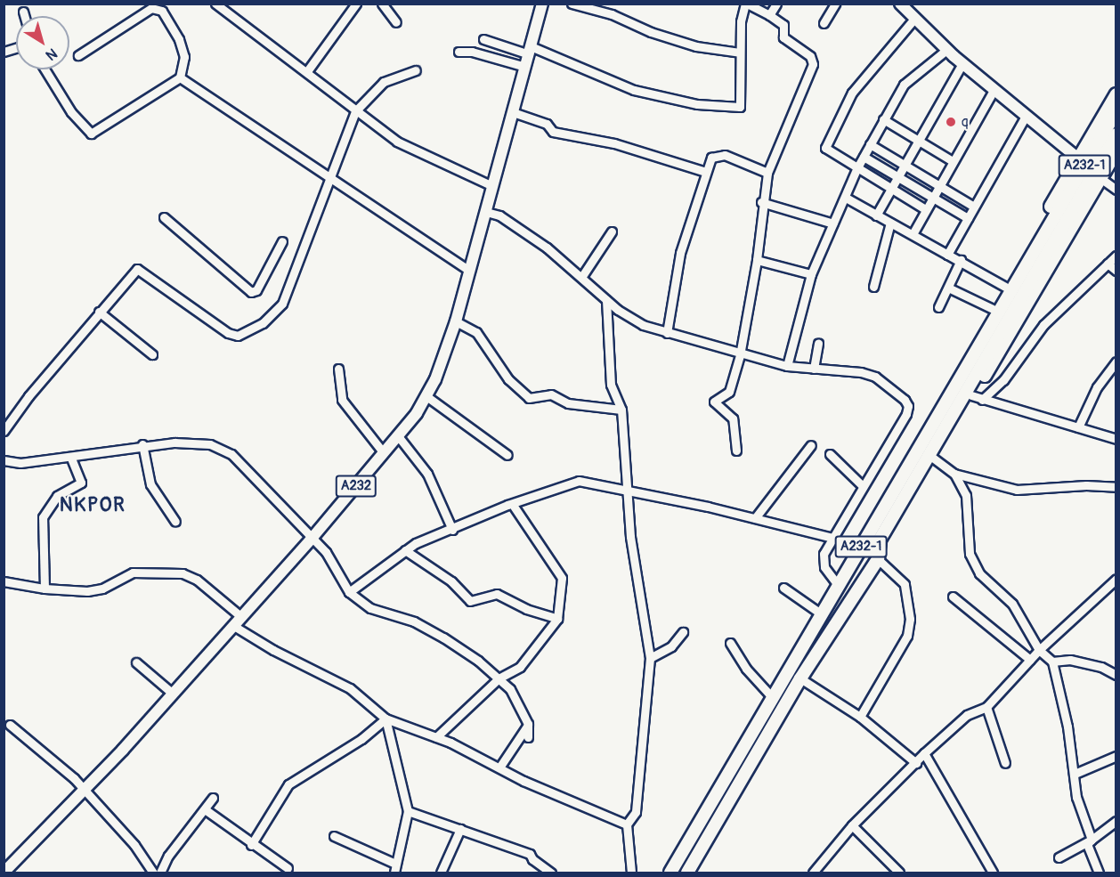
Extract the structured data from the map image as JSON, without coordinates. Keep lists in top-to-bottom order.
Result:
{
  "streets": {
    "highway": ["A232-1"],
    "main road": ["A232"]
  },
  "districts": ["NKPOR"],
  "places": ["q"],
  "north": "bottom right"
}
